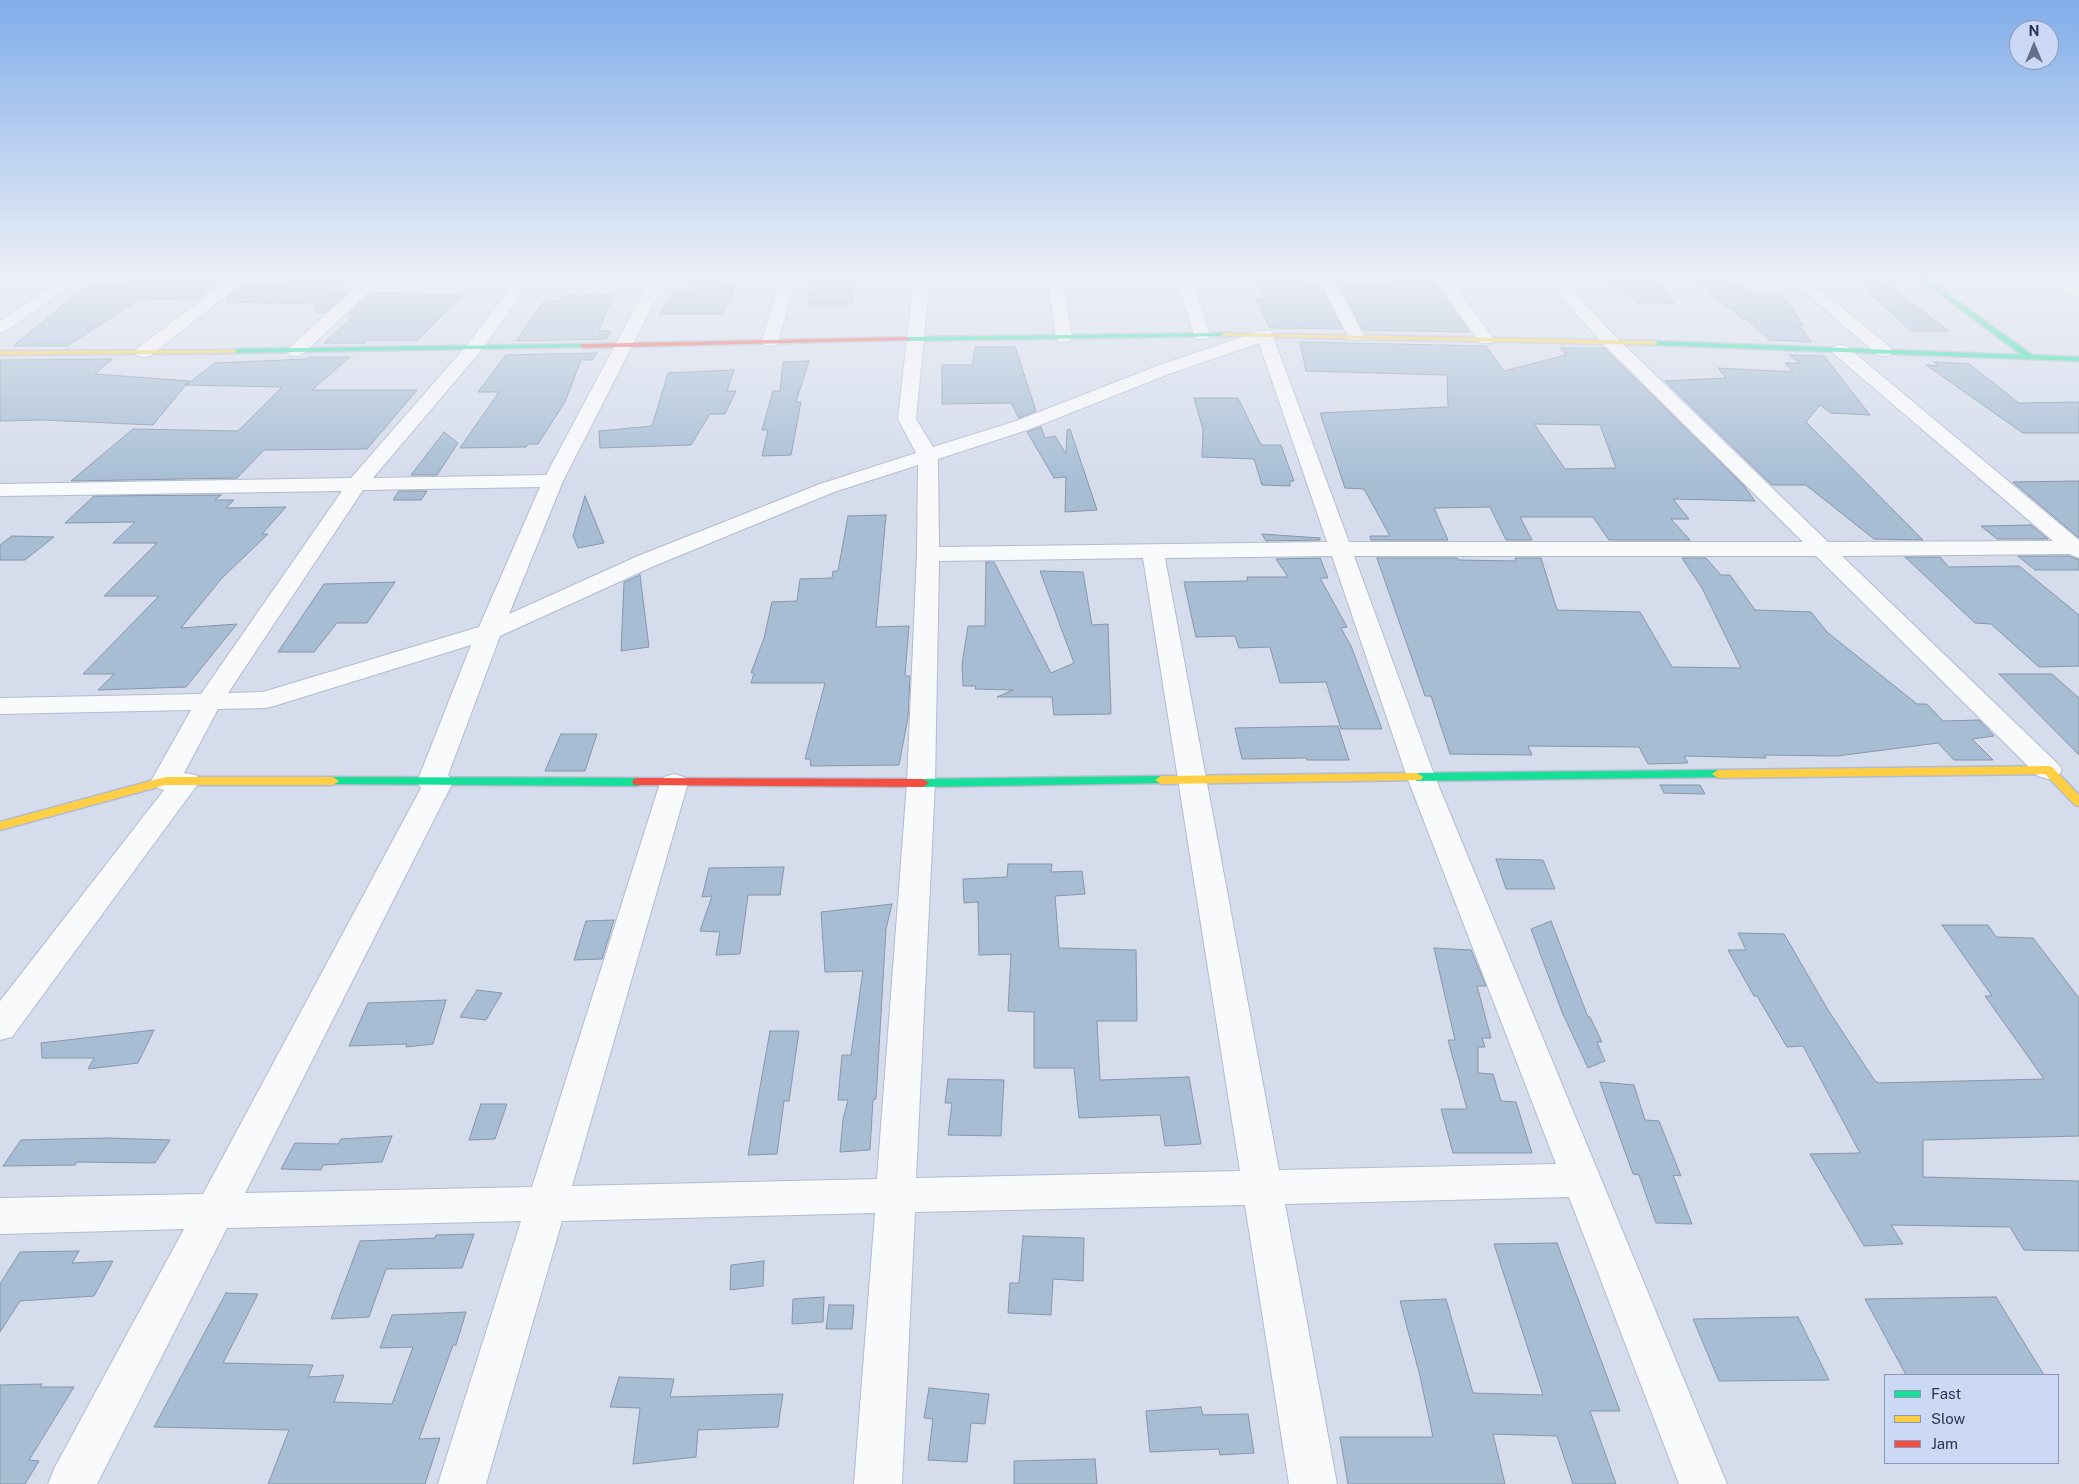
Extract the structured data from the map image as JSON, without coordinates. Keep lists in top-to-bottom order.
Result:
{
  "legend": ["Fast", "Slow", "Jam"],
  "north": "top"
}
